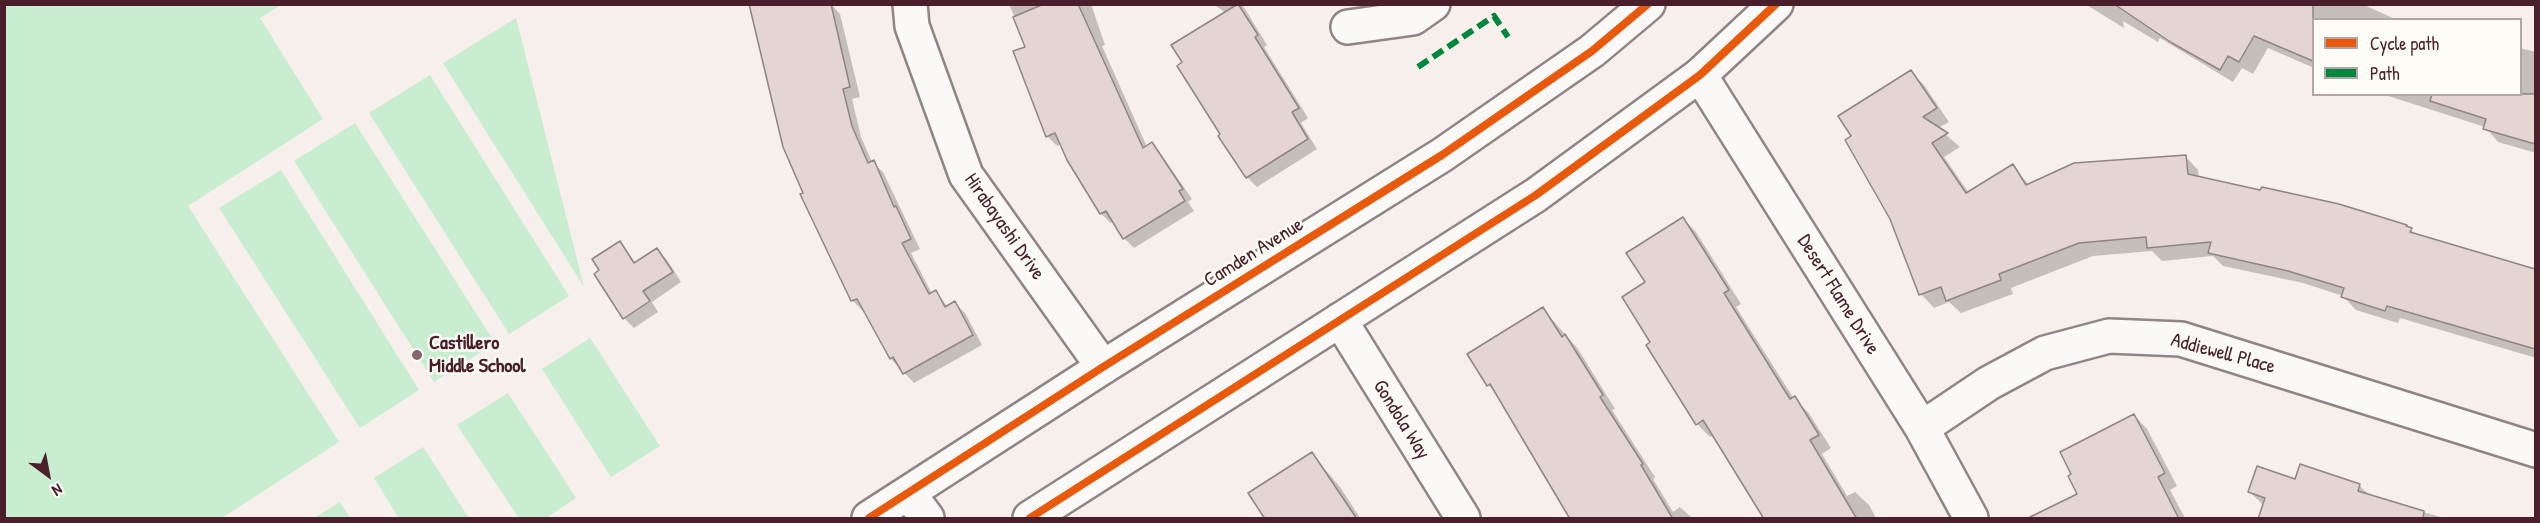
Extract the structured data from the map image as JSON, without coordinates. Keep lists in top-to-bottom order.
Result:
{
  "streets": {
    "street": [
      "Hirabayashi Drive",
      "Camden Avenue",
      "Desert Flame Drive",
      "Addiewell Place",
      "Gondola Way"
    ]
  },
  "crossings": [
    ["Hirabayashi Drive", "Camden Avenue"],
    ["Desert Flame Drive", "Addiewell Place"]
  ],
  "places": ["Castillero Middle School"],
  "legend": ["Cycle path", "Path"],
  "north": "bottom right"
}
